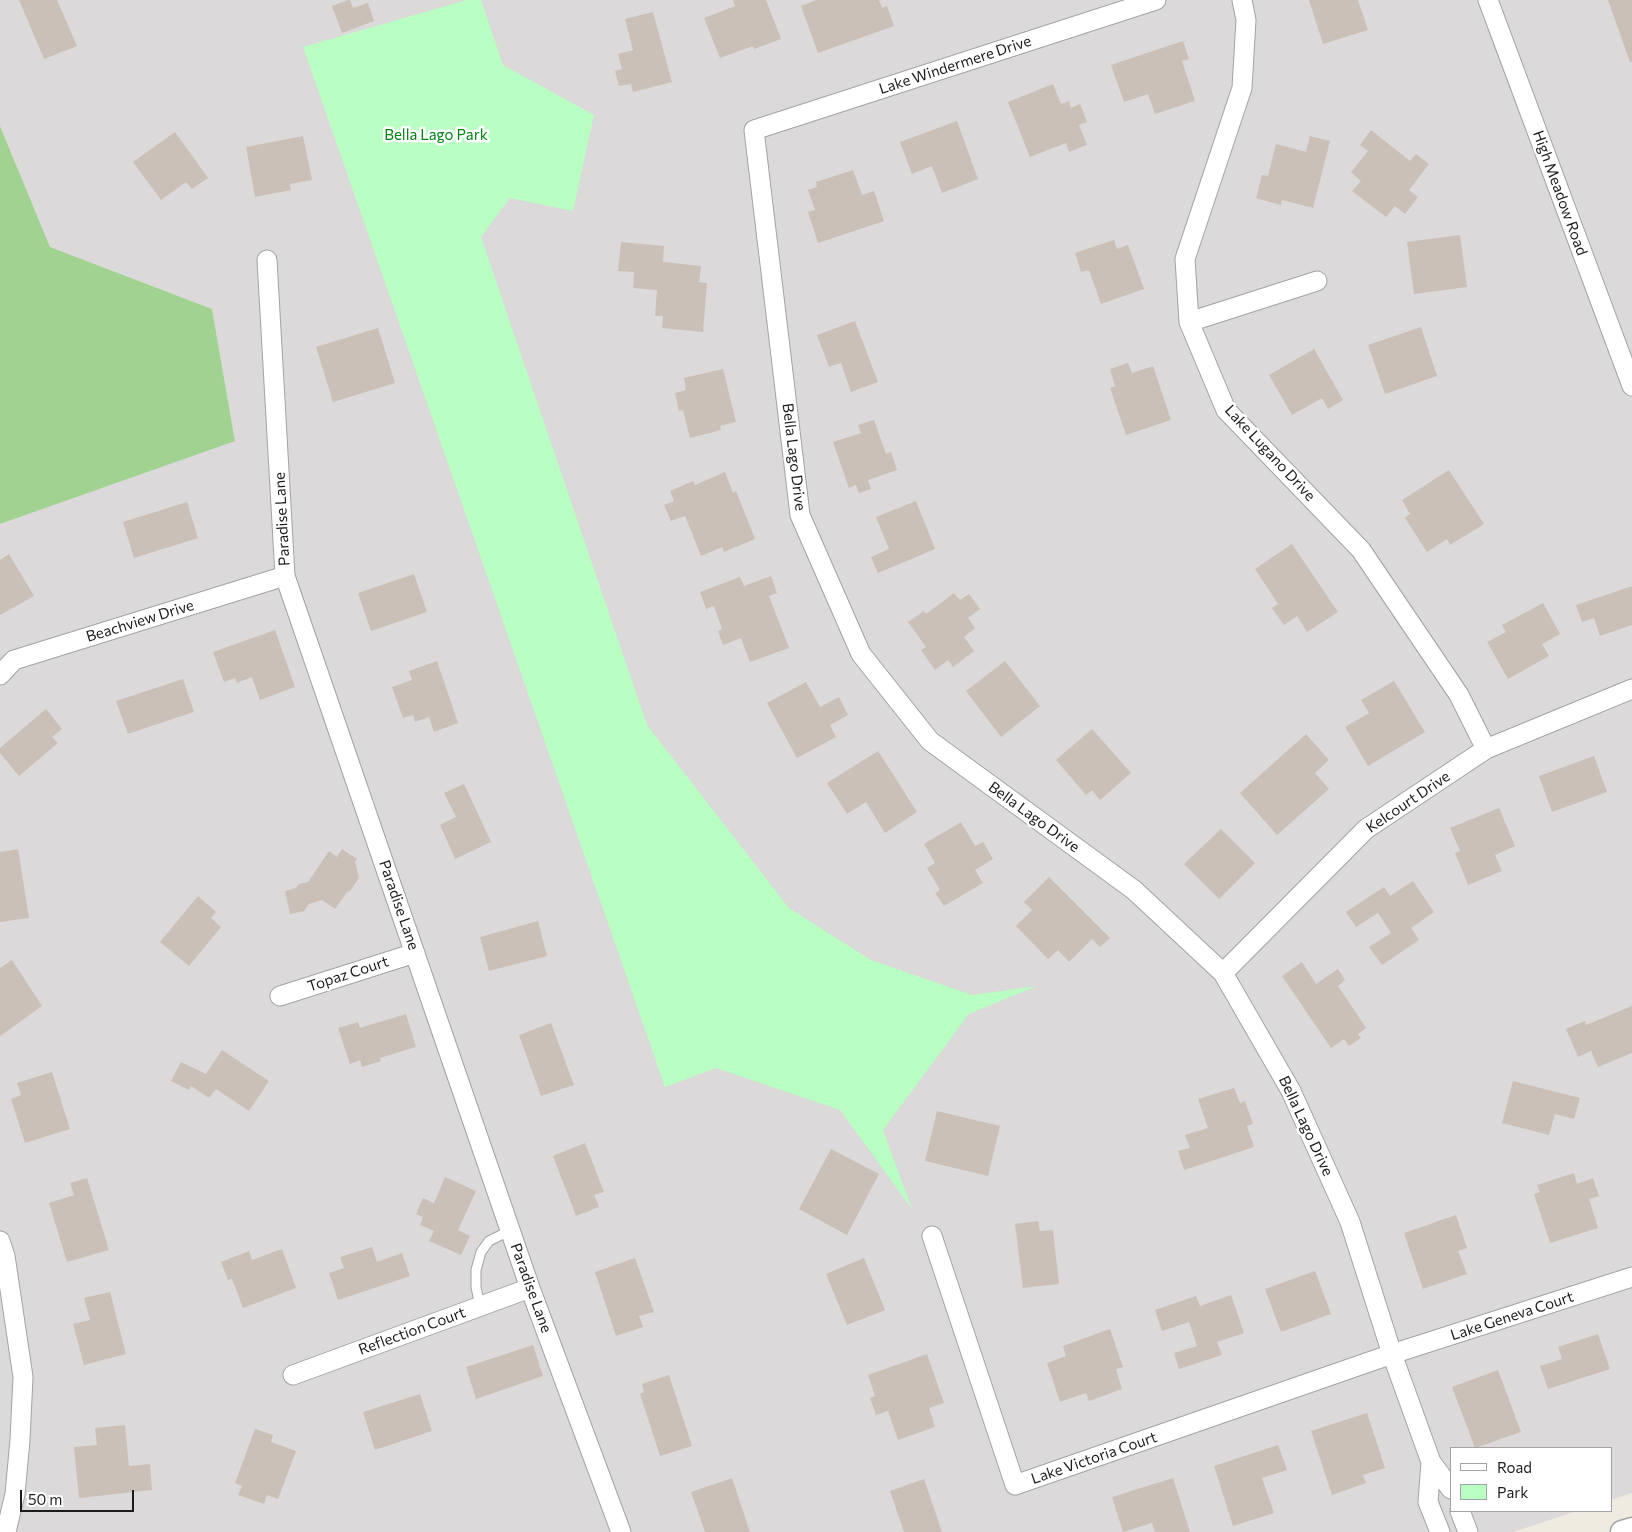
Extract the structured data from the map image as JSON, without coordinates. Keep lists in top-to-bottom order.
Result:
{
  "streets": {
    "street": [
      "Lake Windermere Drive",
      "High Meadow Road",
      "Lake Lugano Drive",
      "Bella Lago Drive",
      "Paradise Lane",
      "Beachview Drive",
      "Kelcourt Drive",
      "Topaz Court",
      "Lake Geneva Court",
      "Reflection Court",
      "Lake Victoria Court"
    ]
  },
  "crossings": [
    ["Lake Windermere Drive", "Bella Lago Drive"],
    ["Lake Lugano Drive", "Kelcourt Drive"],
    ["Bella Lago Drive", "Kelcourt Drive"],
    ["Bella Lago Drive", "Lake Geneva Court"],
    ["Bella Lago Drive", "Lake Victoria Court"],
    ["Paradise Lane", "Beachview Drive"],
    ["Paradise Lane", "Topaz Court"],
    ["Paradise Lane", "Reflection Court"],
    ["Lake Geneva Court", "Lake Victoria Court"]
  ],
  "parks": ["Bella Lago Park"],
  "legend": ["Road", "Park"],
  "scale_bar": "50 m"
}
